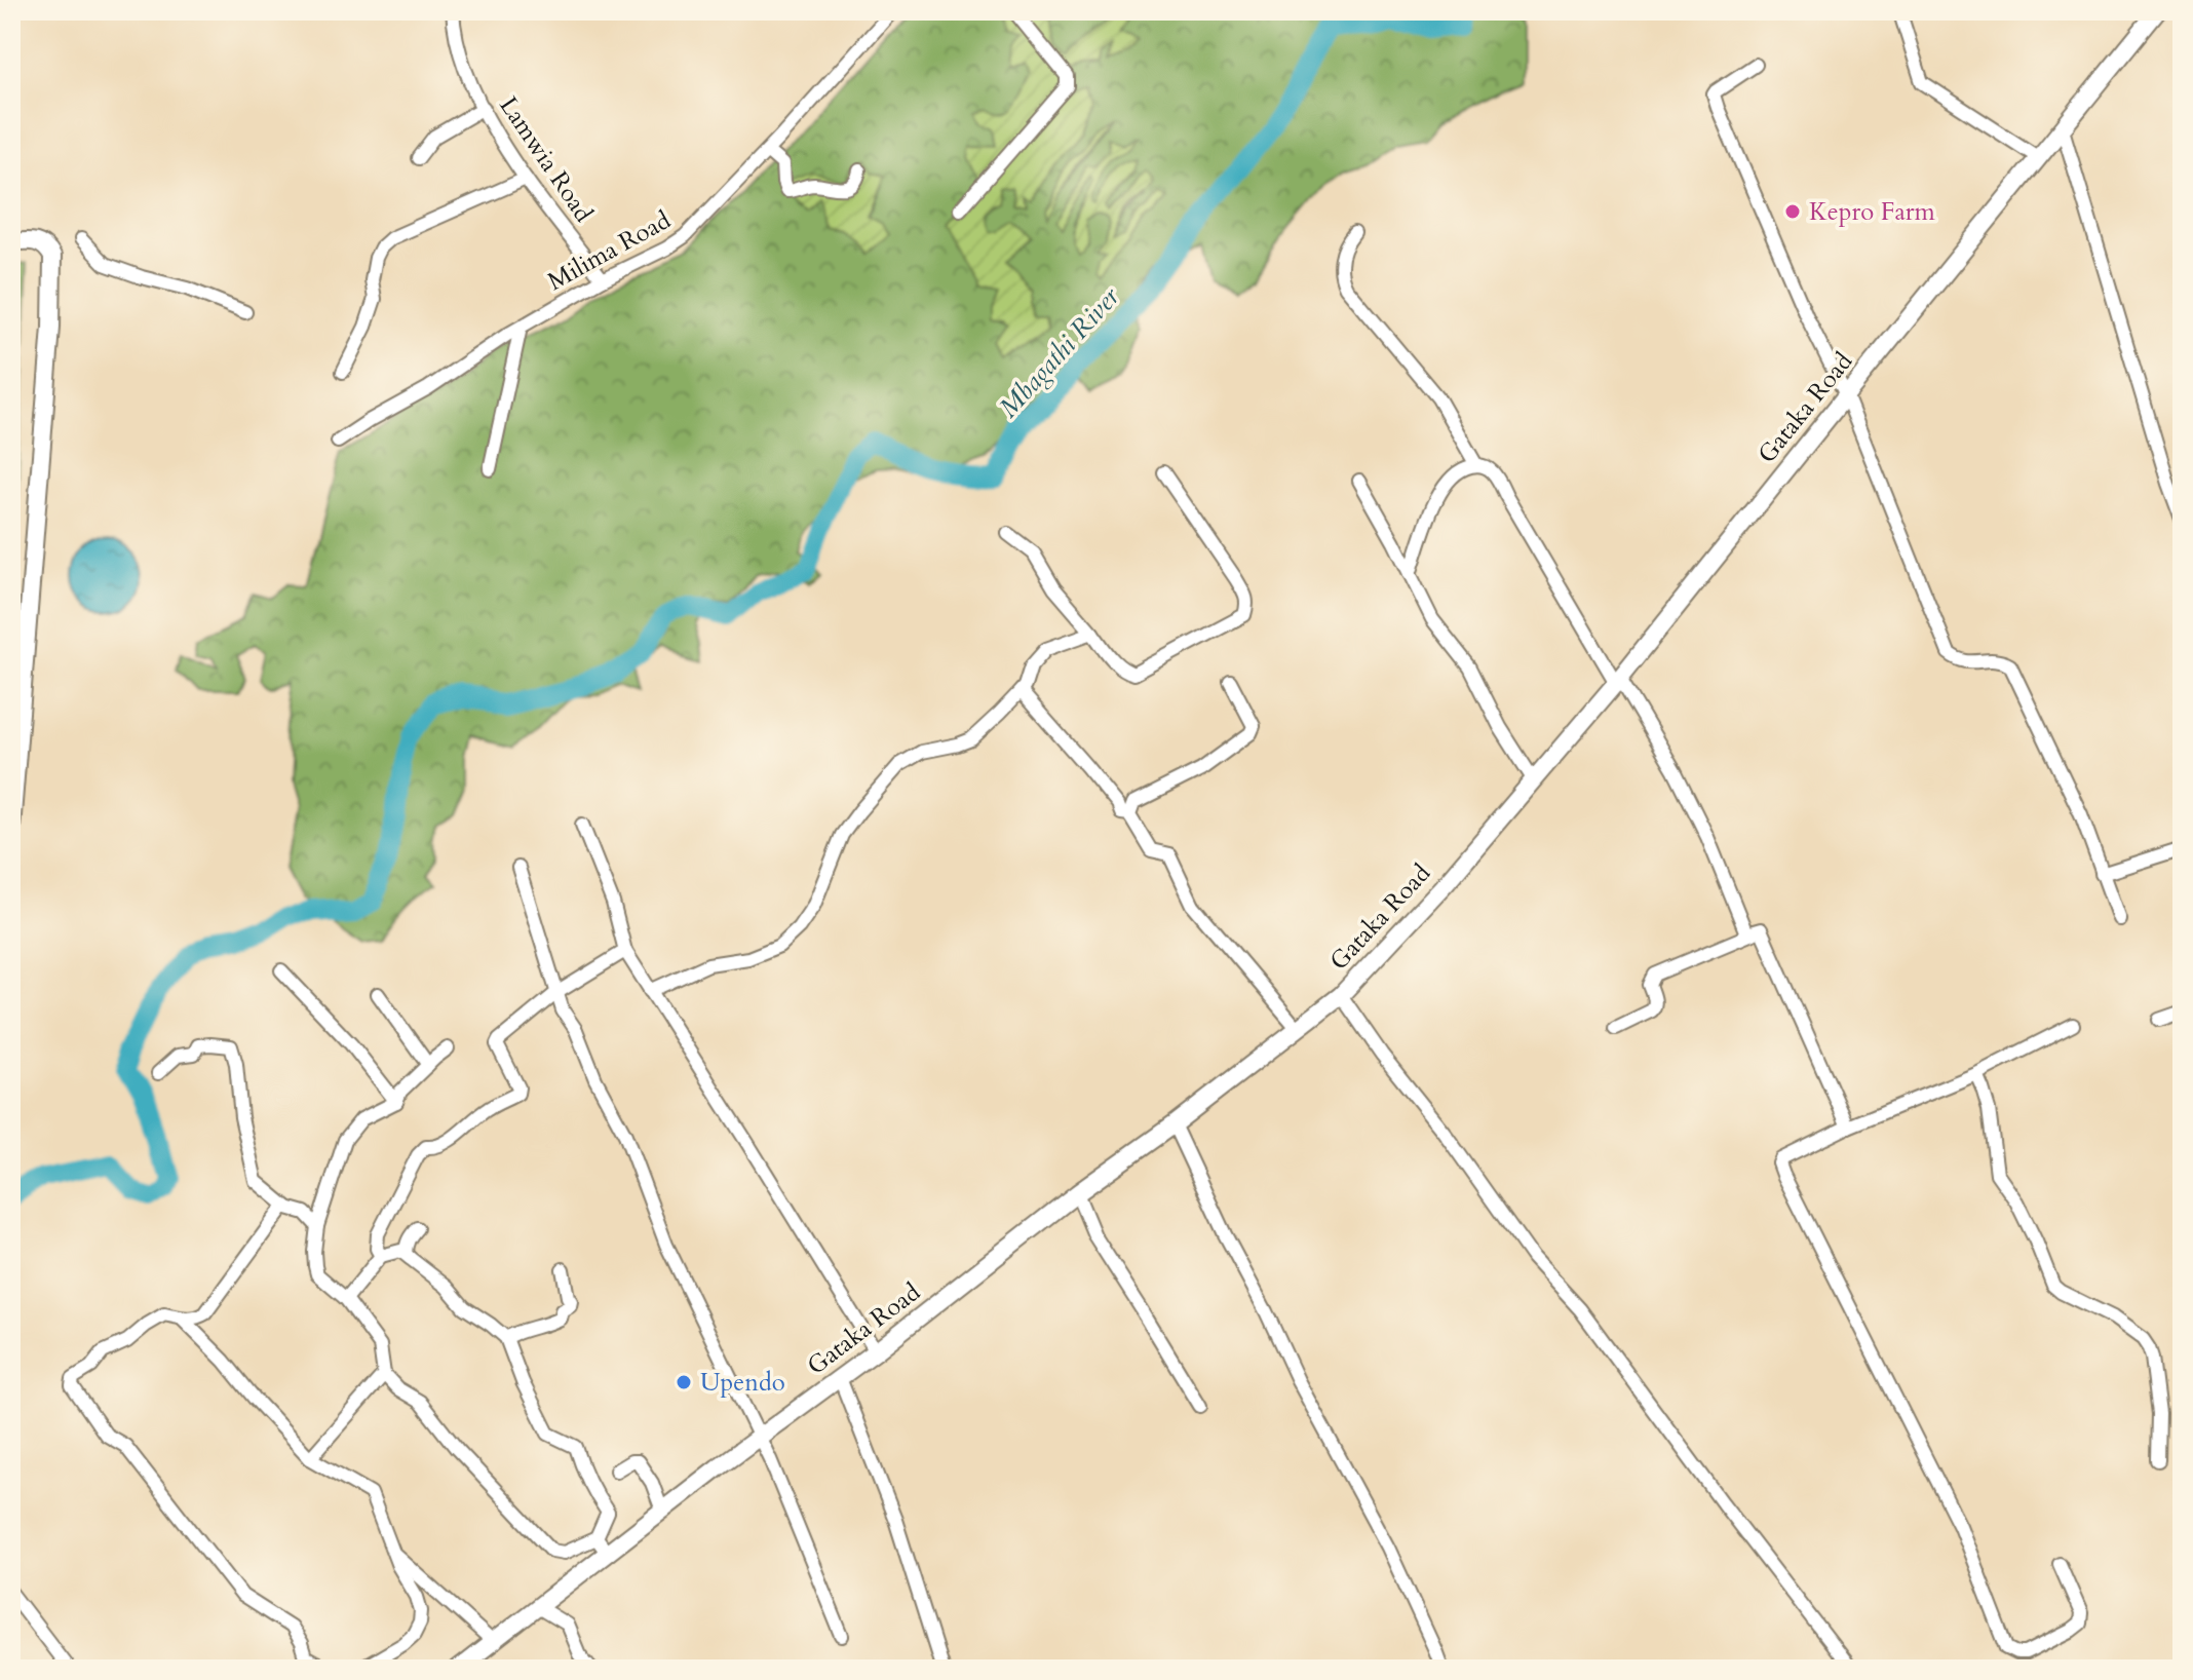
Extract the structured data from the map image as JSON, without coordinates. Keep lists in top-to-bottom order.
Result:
{
  "streets": {
    "street": ["Lamwia Road", "Milima Road", "Gataka Road"]
  },
  "crossings": [
    ["Lamwia Road", "Milima Road"]
  ],
  "water": ["Mbagathi River"],
  "places": ["Kepro Farm", "Upendo"]
}
